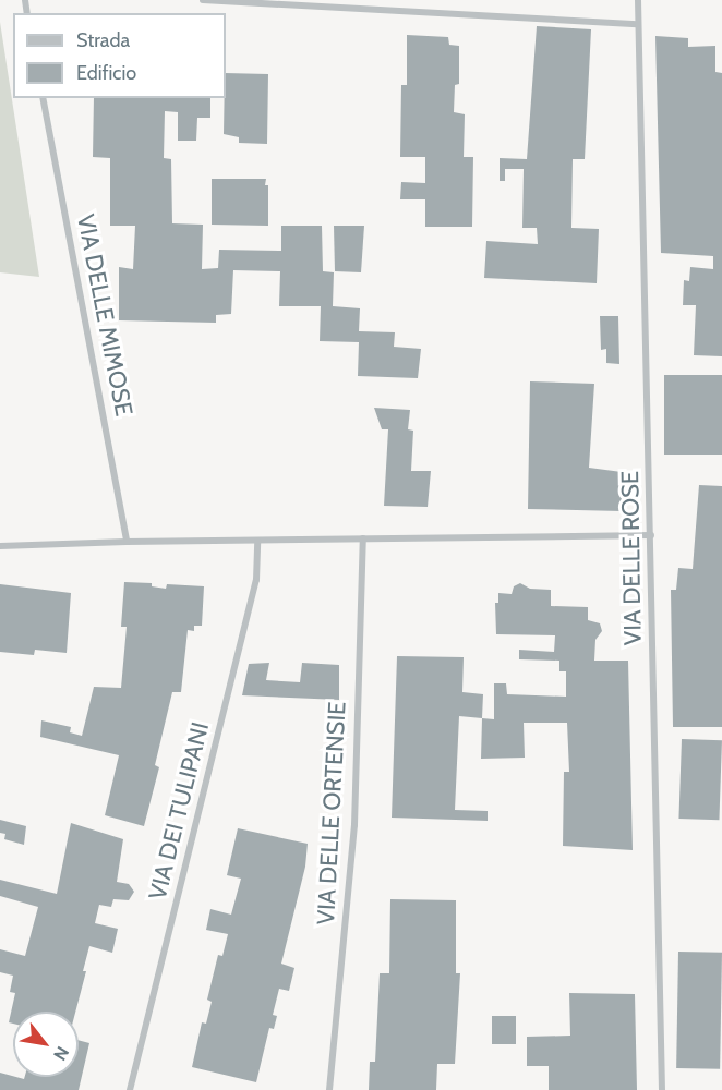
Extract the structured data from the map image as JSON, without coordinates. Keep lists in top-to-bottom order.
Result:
{
  "streets": {
    "street": [
      "VIA DELLE MIMOSE",
      "VIA DELLE ROSE",
      "VIA DEI TULIPANI",
      "VIA DELLE ORTENSIE"
    ]
  },
  "legend": ["Strada", "Edificio"],
  "north": "bottom right"
}
